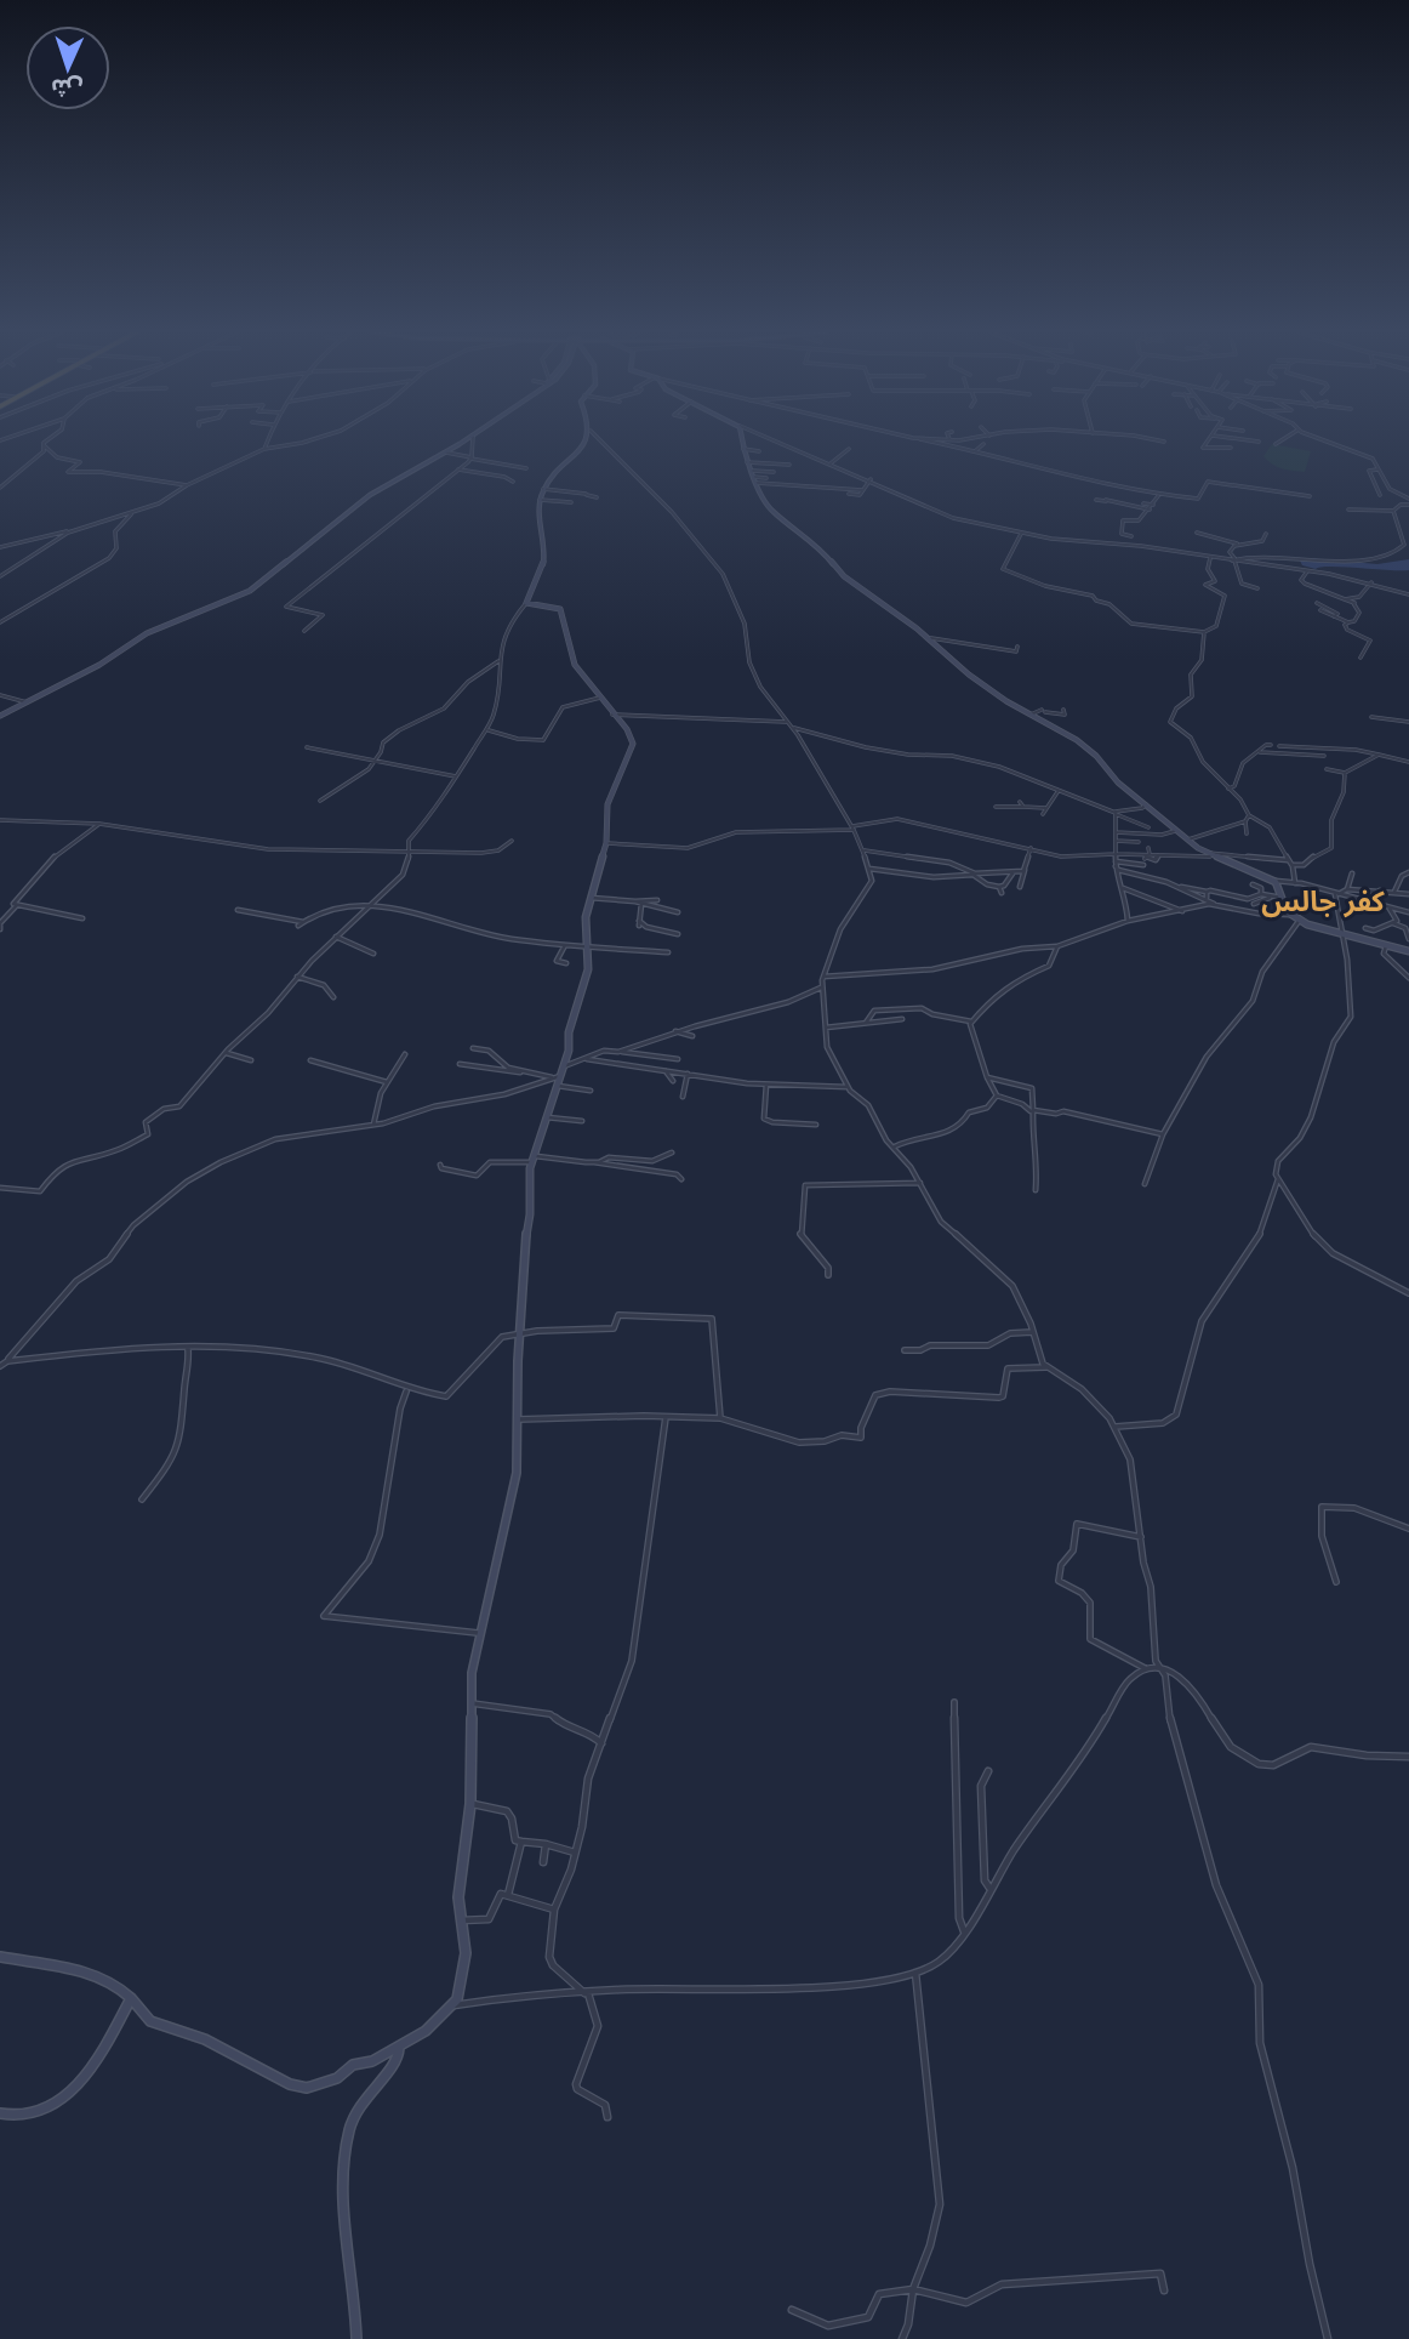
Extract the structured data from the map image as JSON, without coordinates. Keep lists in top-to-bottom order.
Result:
{
  "districts": ["كفر جالس"],
  "north": "bottom"
}
